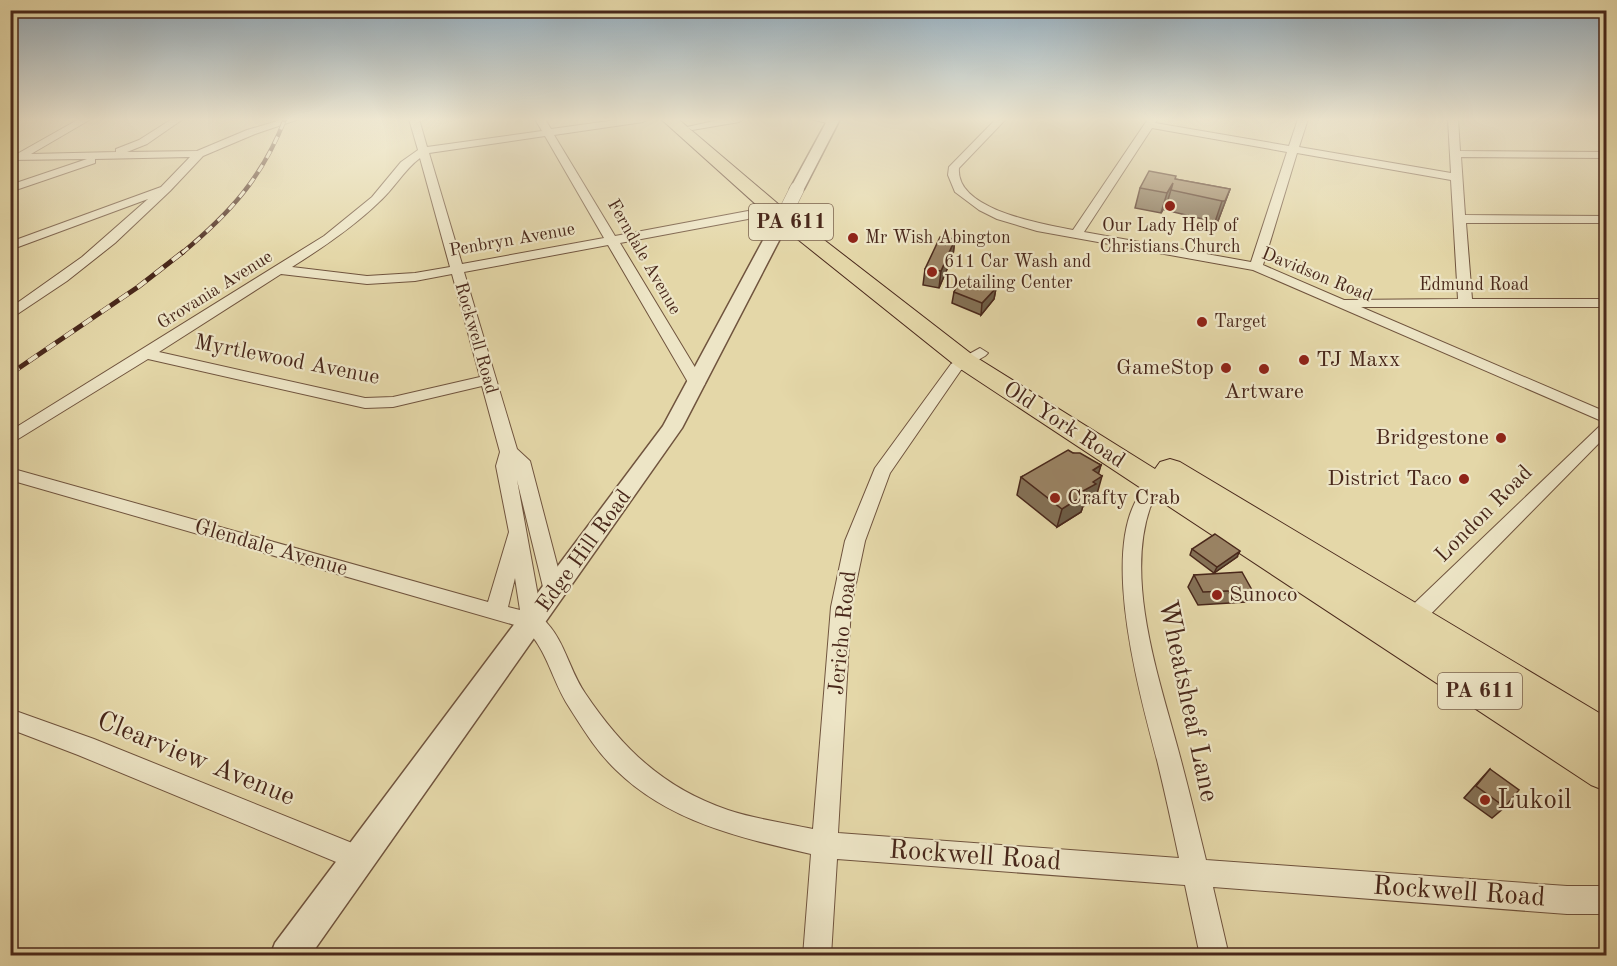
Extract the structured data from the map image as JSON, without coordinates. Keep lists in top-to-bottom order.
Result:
{
  "streets": {
    "highway": ["PA 611", "Old York Road"],
    "street": [
      "Penbryn Avenue",
      "Ferndale Avenue",
      "Davidson Road",
      "Edmund Road",
      "Grovania Avenue",
      "Rockwell Road",
      "Myrtlewood Avenue",
      "London Road",
      "Glendale Avenue",
      "Edge Hill Road",
      "Jericho Road",
      "Wheatsheaf Lane",
      "Clearview Avenue"
    ]
  },
  "crossings": [
    ["Penbryn Avenue", "Ferndale Avenue"],
    ["Penbryn Avenue", "Grovania Avenue"],
    ["Penbryn Avenue", "Rockwell Road"],
    ["Ferndale Avenue", "Edge Hill Road"],
    ["Davidson Road", "Edmund Road"],
    ["Grovania Avenue", "Myrtlewood Avenue"],
    ["Rockwell Road", "Myrtlewood Avenue"],
    ["Rockwell Road", "Glendale Avenue"],
    ["Rockwell Road", "Edge Hill Road"],
    ["Rockwell Road", "Jericho Road"],
    ["Rockwell Road", "Wheatsheaf Lane"],
    ["Old York Road", "London Road"],
    ["Old York Road", "Jericho Road"],
    ["Old York Road", "Wheatsheaf Lane"],
    ["Glendale Avenue", "Edge Hill Road"],
    ["Edge Hill Road", "Clearview Avenue"]
  ],
  "places": [
    "Our Lady Help of Christians Church",
    "Mr Wish Abington",
    "611 Car Wash and Detailing Center",
    "Target",
    "TJ Maxx",
    "GameStop",
    "Artware",
    "Bridgestone",
    "District Taco",
    "Crafty Crab",
    "Sunoco",
    "Lukoil"
  ]
}
